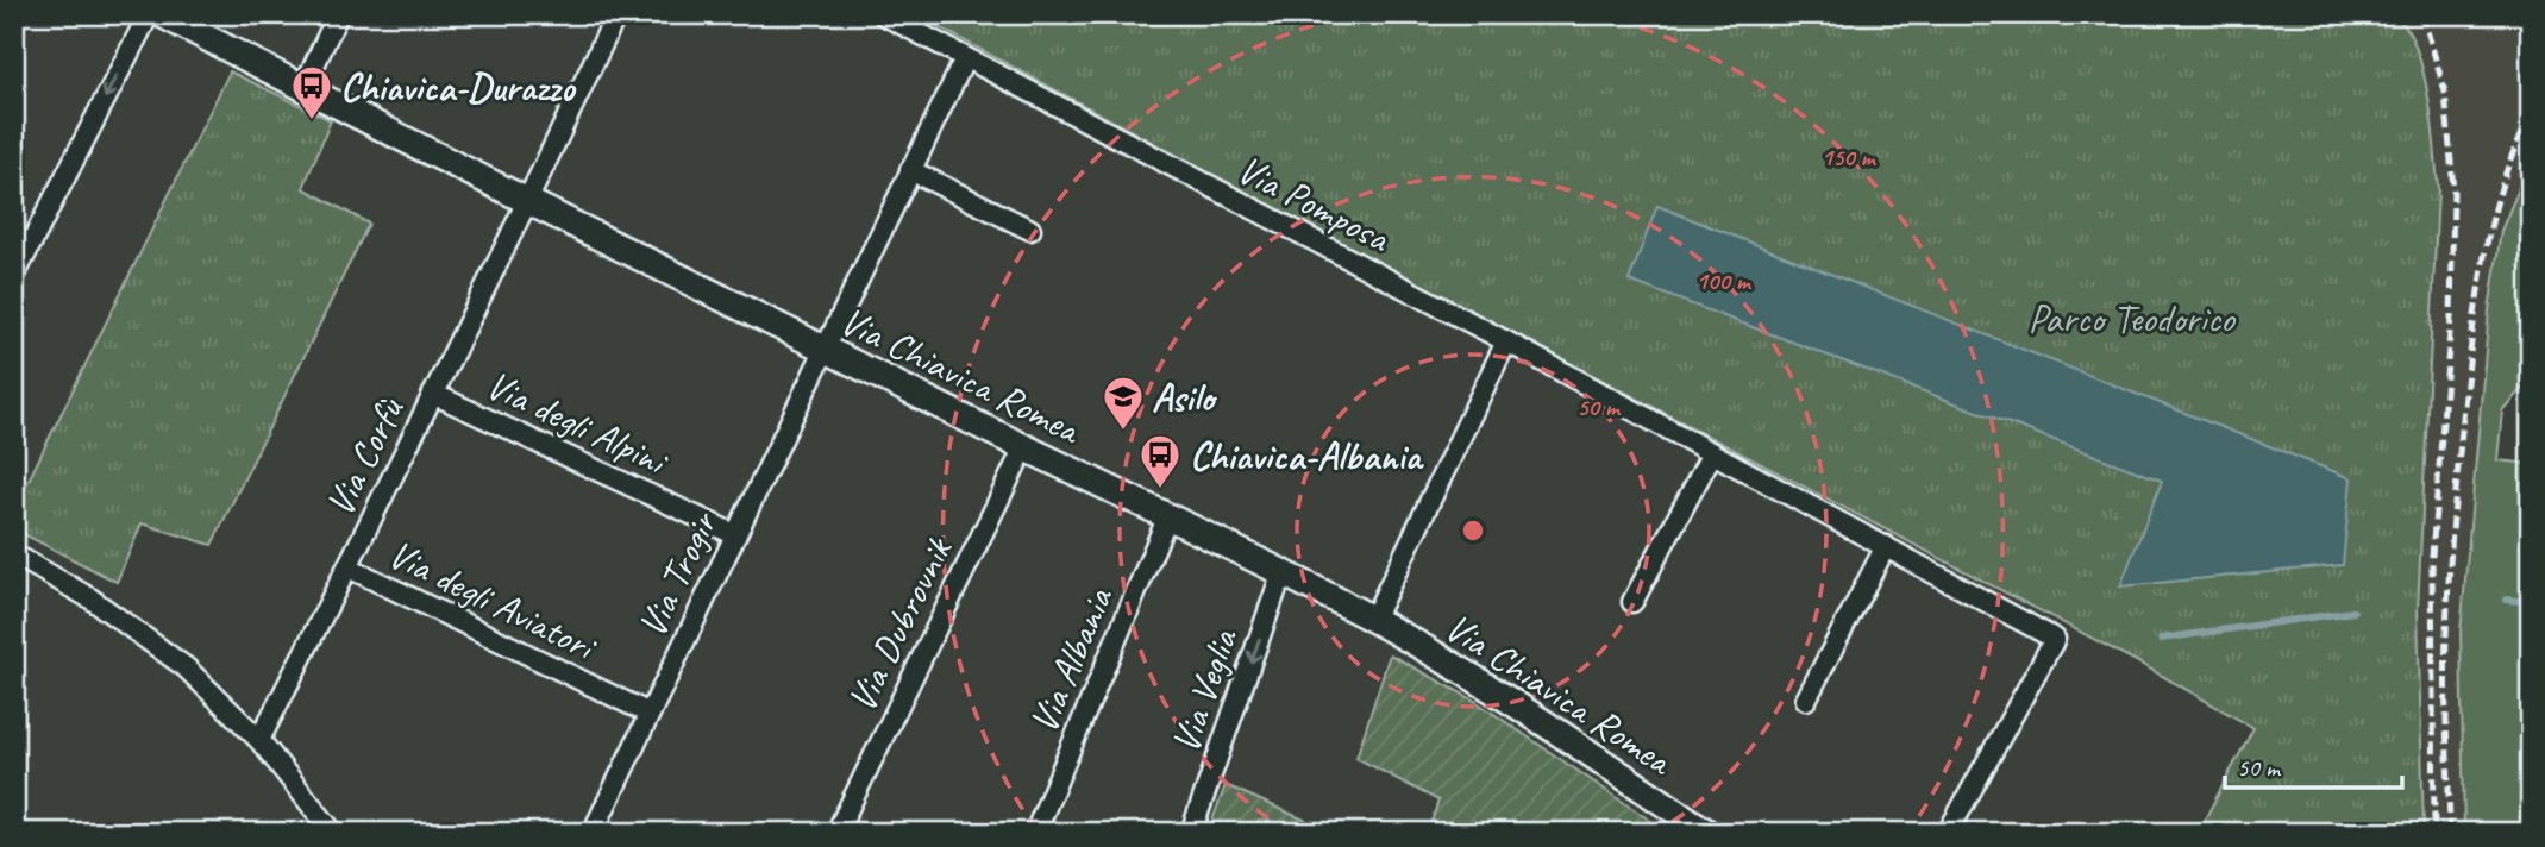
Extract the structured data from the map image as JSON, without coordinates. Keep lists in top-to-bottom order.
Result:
{
  "streets": {
    "street": [
      "Via Pomposa",
      "Via Chiavica Romea",
      "Via degli Alpini",
      "Via Corfù",
      "Via Trogir",
      "Via degli Aviatori",
      "Via Dubrovnik",
      "Via Albania",
      "Via Veglia"
    ]
  },
  "crossings": [
    ["Via Pomposa", "Via Trogir"],
    ["Via Chiavica Romea", "Via Corfù"],
    ["Via Chiavica Romea", "Via Trogir"],
    ["Via Chiavica Romea", "Via Dubrovnik"],
    ["Via Chiavica Romea", "Via Albania"],
    ["Via Chiavica Romea", "Via Veglia"],
    ["Via degli Alpini", "Via Corfù"],
    ["Via degli Alpini", "Via Trogir"],
    ["Via Corfù", "Via degli Aviatori"],
    ["Via Trogir", "Via degli Aviatori"]
  ],
  "one_way": ["Via Veglia"],
  "parks": ["Parco Teodorico"],
  "places": {
    "bus stop": ["Chiavica-Durazzo", "Chiavica-Albania"],
    "school or university": ["Asilo"]
  },
  "scale_bar": "50 m",
  "rings": ["150 m", "100 m", "50 m"]
}
